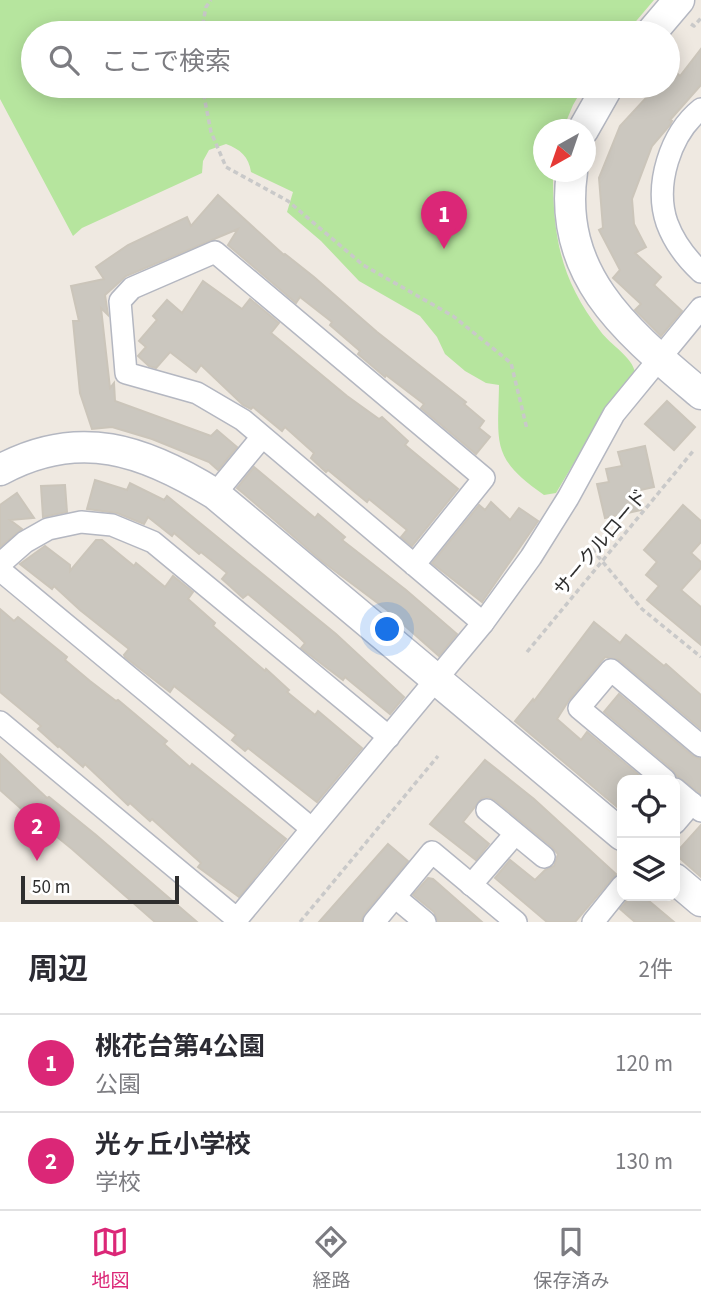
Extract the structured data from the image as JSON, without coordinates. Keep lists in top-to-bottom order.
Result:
{
  "streets": {
    "path": ["サークルロード"]
  },
  "scale_bar": "50 m",
  "north": "bottom left",
  "page": {
    "search": "ここで検索",
    "pins": ["1", "2"],
    "scale": "50 m",
    "heading": ["周辺", "2件"],
    "list": [
      {
        "mark": "1",
        "name": "桃花台第4公園",
        "note": "公園",
        "value": "120 m"
      },
      {
        "mark": "2",
        "name": "光ヶ丘小学校",
        "note": "学校",
        "value": "130 m"
      }
    ],
    "nav": ["地図", "経路", "保存済み"]
  }
}
